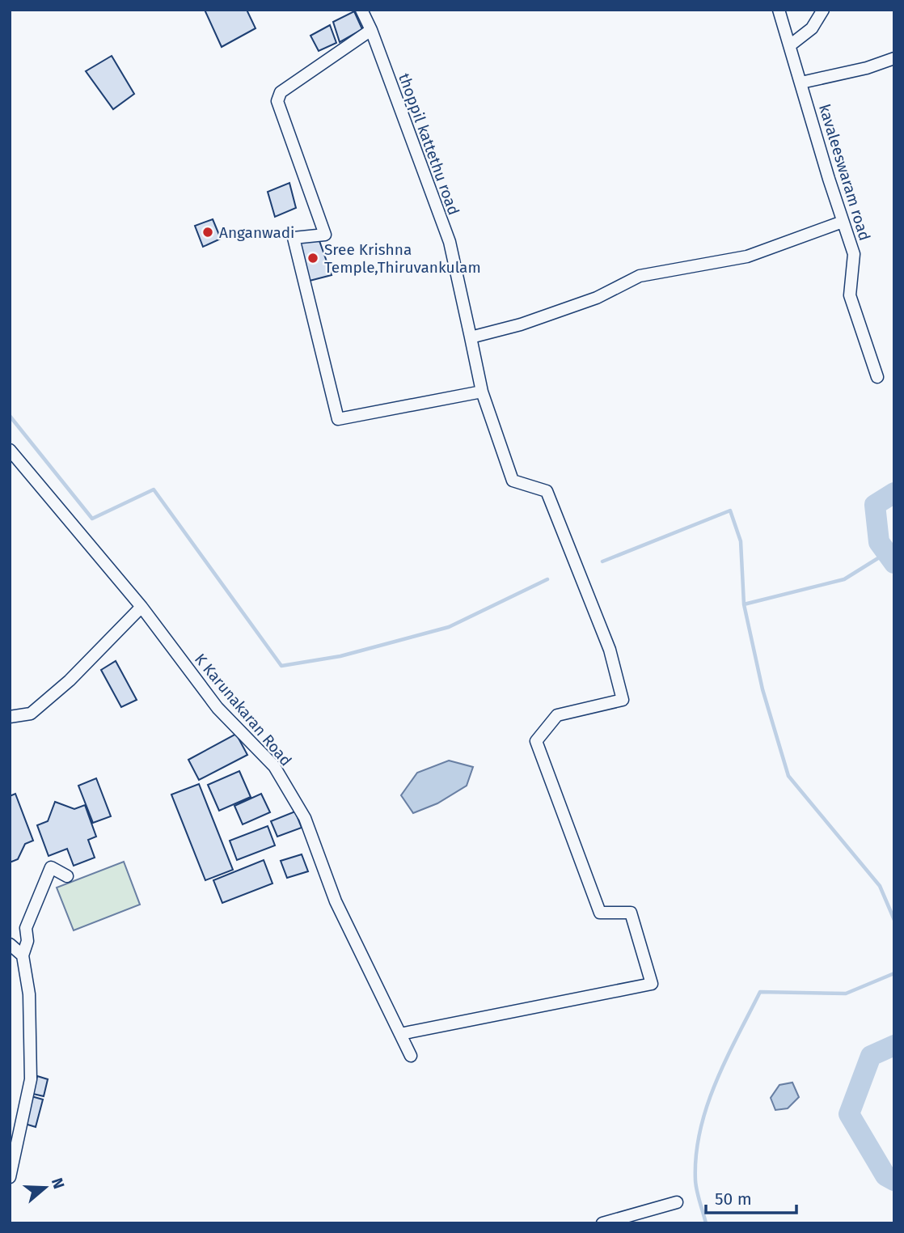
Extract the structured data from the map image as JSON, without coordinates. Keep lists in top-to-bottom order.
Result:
{
  "streets": {
    "street": ["thoppil kattethu road", "kavaleeswaram road", "K Karunakaran Road"]
  },
  "crossings": [
    ["thoppil kattethu road", "K Karunakaran Road"]
  ],
  "places": ["Anganwadi", "Sree Krishna Temple,Thiruvankulam"],
  "scale_bar": "50 m",
  "north": "right"
}
